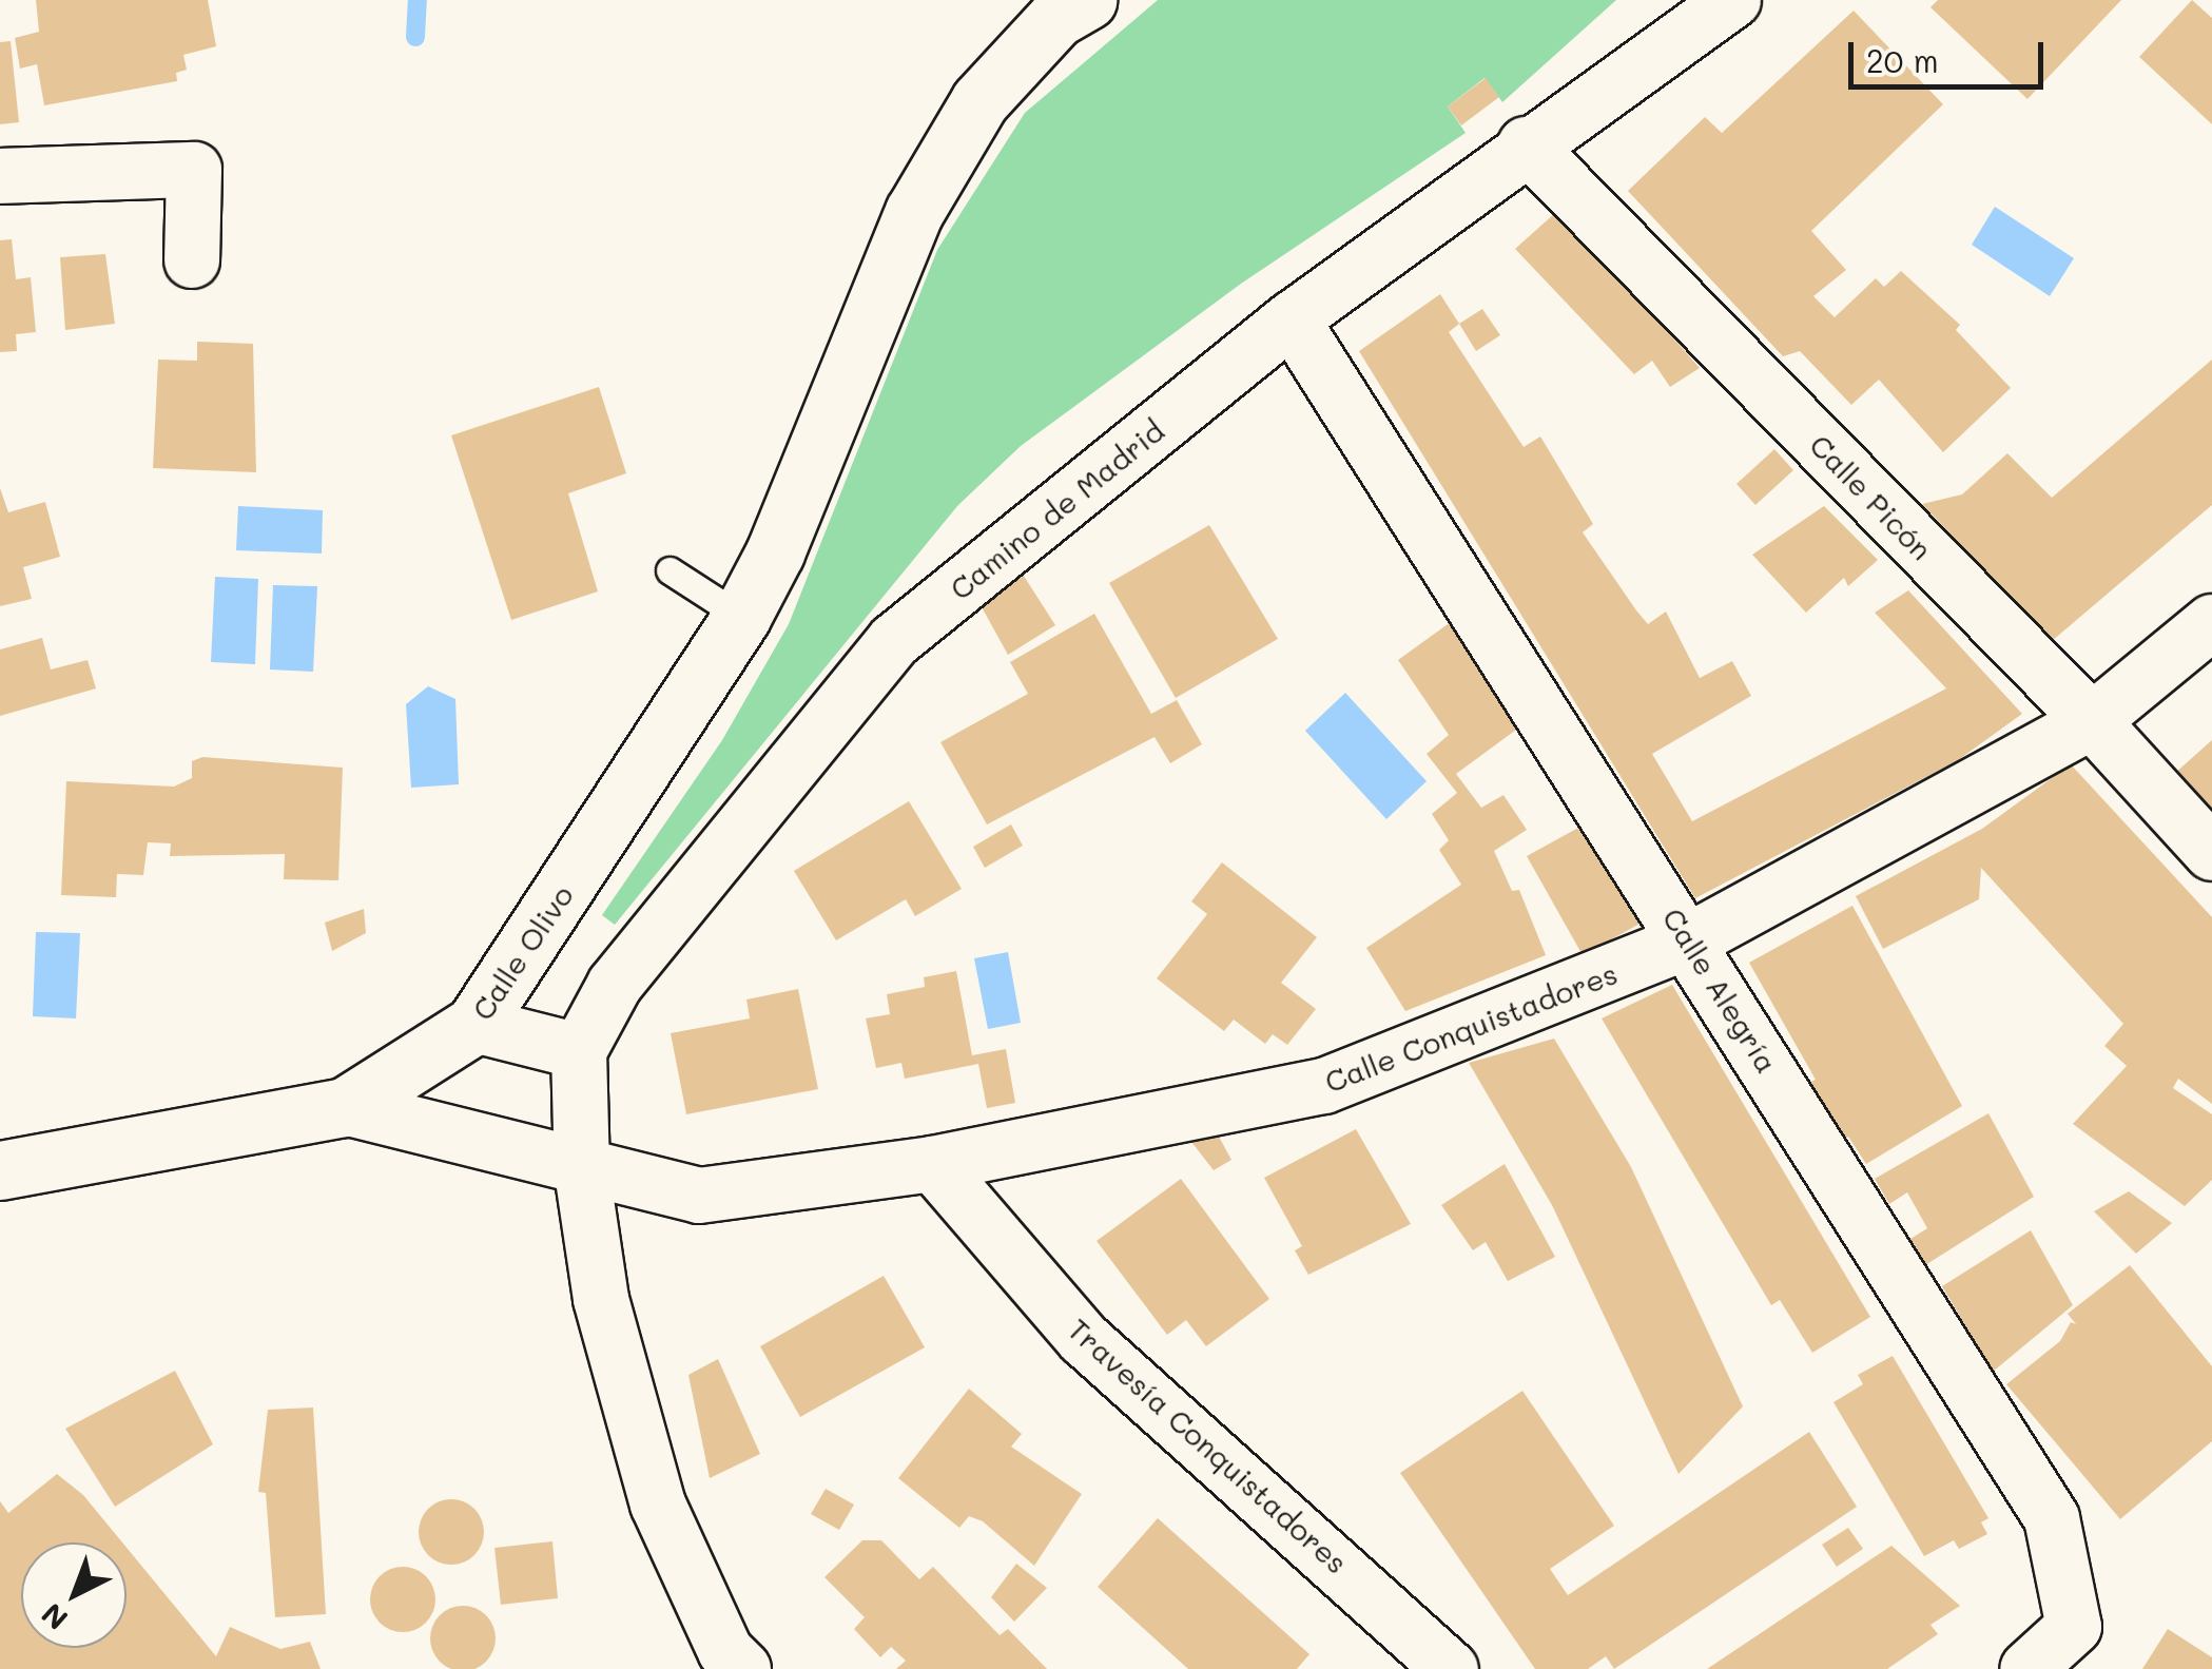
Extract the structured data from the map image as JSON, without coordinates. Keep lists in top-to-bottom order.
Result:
{
  "streets": {
    "street": [
      "Calle Picón",
      "Camino de Madrid",
      "Calle Olivo",
      "Calle Alegría",
      "Calle Conquistadores",
      "Travesía Conquistadores"
    ]
  },
  "crossings": [
    ["Calle Picón", "Camino de Madrid"],
    ["Calle Picón", "Calle Conquistadores"],
    ["Camino de Madrid", "Calle Alegría"],
    ["Calle Olivo", "Calle Conquistadores"],
    ["Calle Alegría", "Calle Conquistadores"],
    ["Calle Conquistadores", "Travesía Conquistadores"]
  ],
  "scale_bar": "20 m",
  "north": "bottom left"
}
